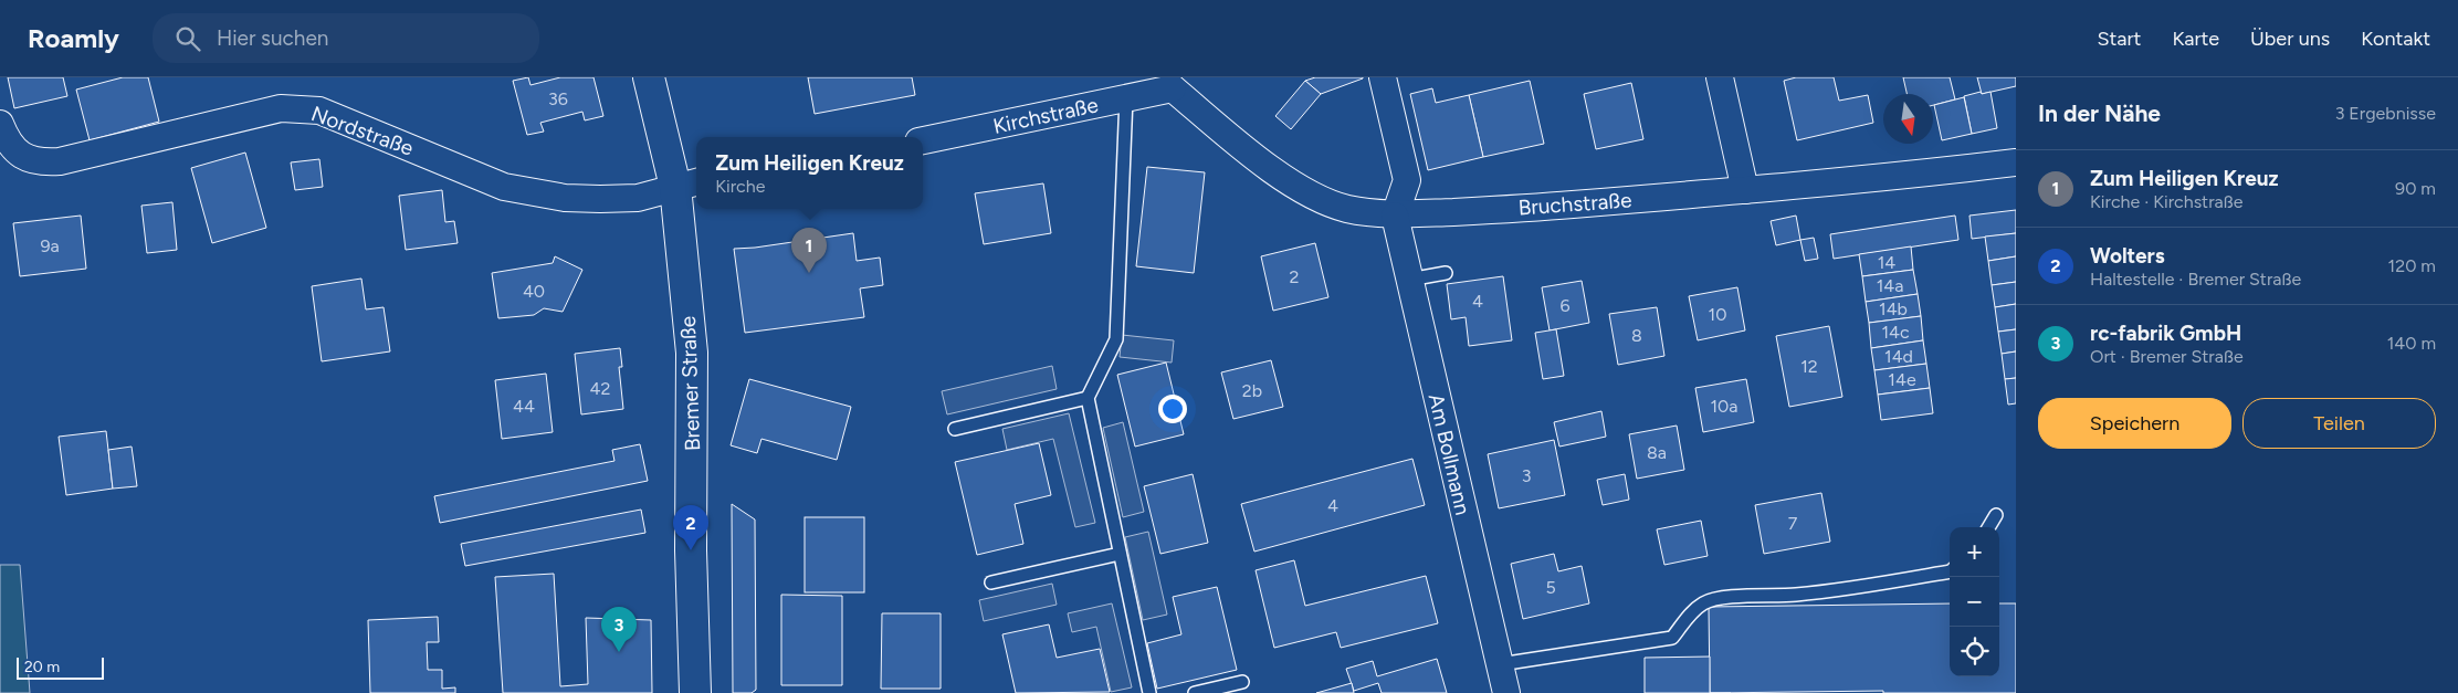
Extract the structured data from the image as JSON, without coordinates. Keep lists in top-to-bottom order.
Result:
{
  "streets": {
    "street": [
      "Kirchstraße",
      "Nordstraße",
      "Bruchstraße",
      "Bremer Straße",
      "Am Bollmann"
    ]
  },
  "crossings": [
    ["Kirchstraße", "Bruchstraße"],
    ["Nordstraße", "Bremer Straße"],
    ["Bruchstraße", "Am Bollmann"]
  ],
  "house_numbers": [
    "36",
    "9a",
    "14",
    "2",
    "14a",
    "40",
    "4",
    "6",
    "14b",
    "10",
    "14c",
    "8",
    "14d",
    "12",
    "14e",
    "42",
    "2b",
    "44",
    "10a",
    "8a",
    "3",
    "4",
    "7",
    "5"
  ],
  "scale_bar": "20 m",
  "north": "bottom",
  "page": {
    "header": "Roamly",
    "search": "Hier suchen",
    "nav": [
      "Start",
      "Karte",
      "Über uns",
      "Kontakt"
    ],
    "heading": ["In der Nähe", "3 Ergebnisse"],
    "popup": ["Zum Heiligen Kreuz", "Kirche"],
    "list": [
      {
        "mark": "1",
        "name": "Zum Heiligen Kreuz",
        "note": "Kirche · Kirchstraße",
        "value": "90 m"
      },
      {
        "mark": "2",
        "name": "Wolters",
        "note": "Haltestelle · Bremer Straße",
        "value": "120 m"
      },
      {
        "mark": "3",
        "name": "rc-fabrik GmbH",
        "note": "Ort · Bremer Straße",
        "value": "140 m"
      }
    ],
    "pins": ["1", "2", "3"],
    "buttons": ["Speichern", "Teilen"],
    "map_buttons": ["+", "−"],
    "scale": "20 m"
  }
}
